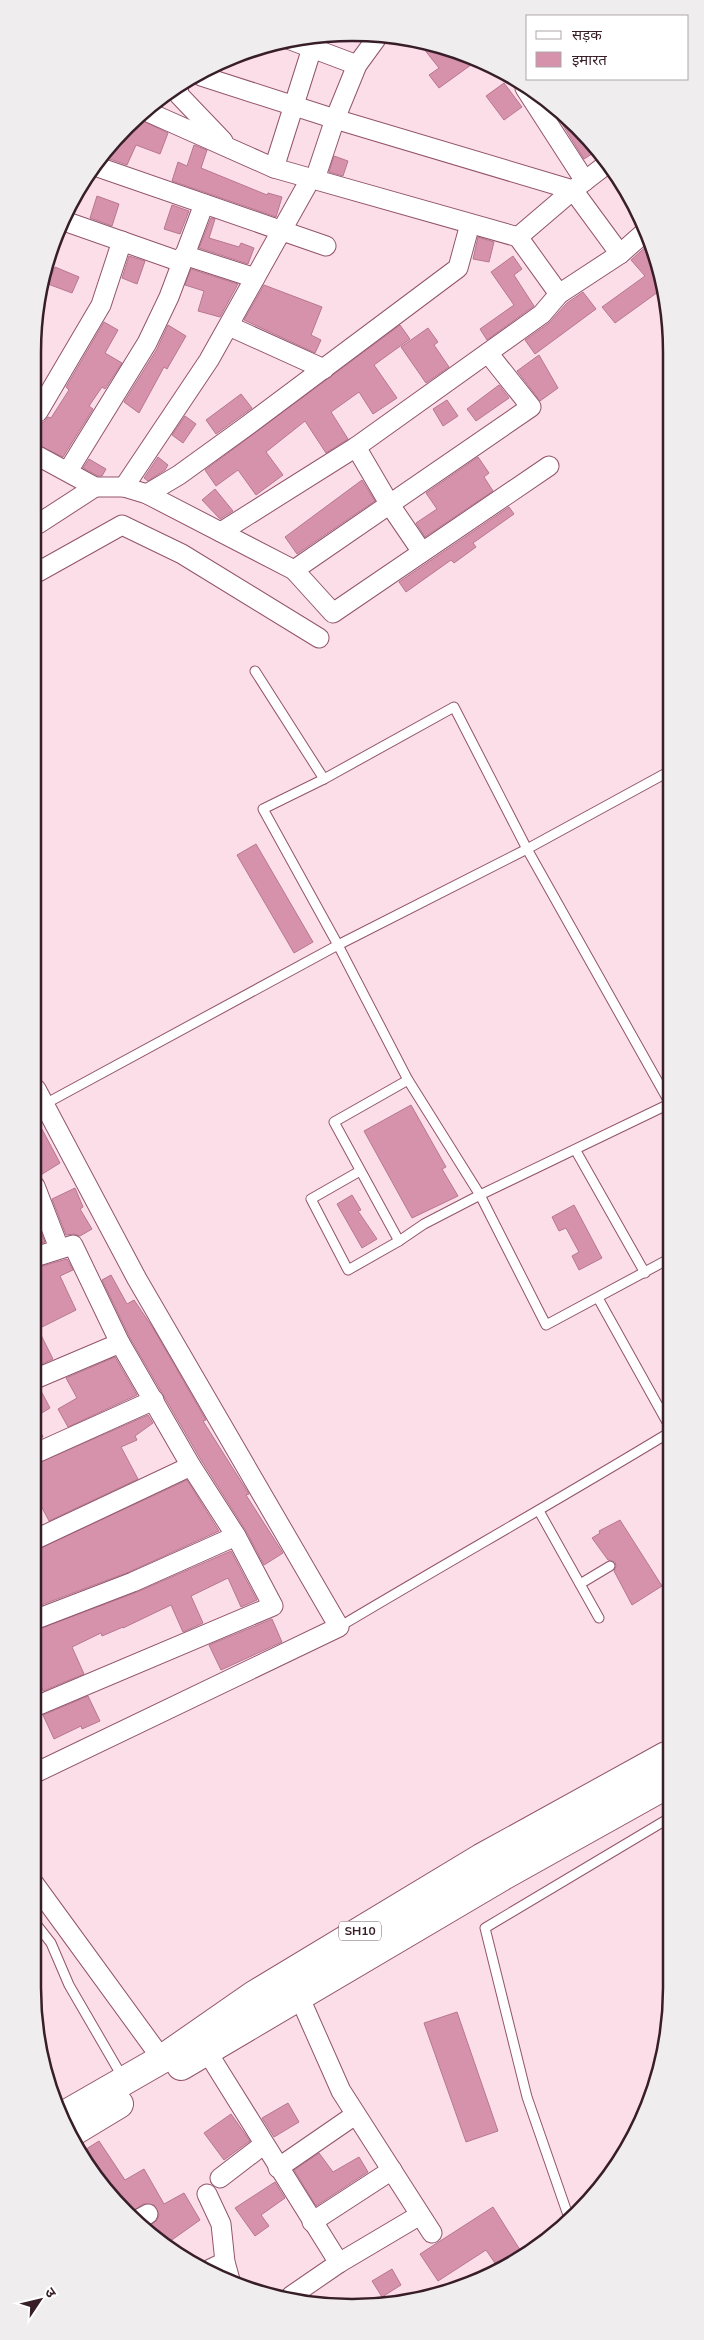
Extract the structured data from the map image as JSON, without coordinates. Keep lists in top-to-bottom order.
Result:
{
  "streets": {
    "main road": ["SH10"]
  },
  "legend": ["सड़क", "इमारत"],
  "north": "top right"
}
